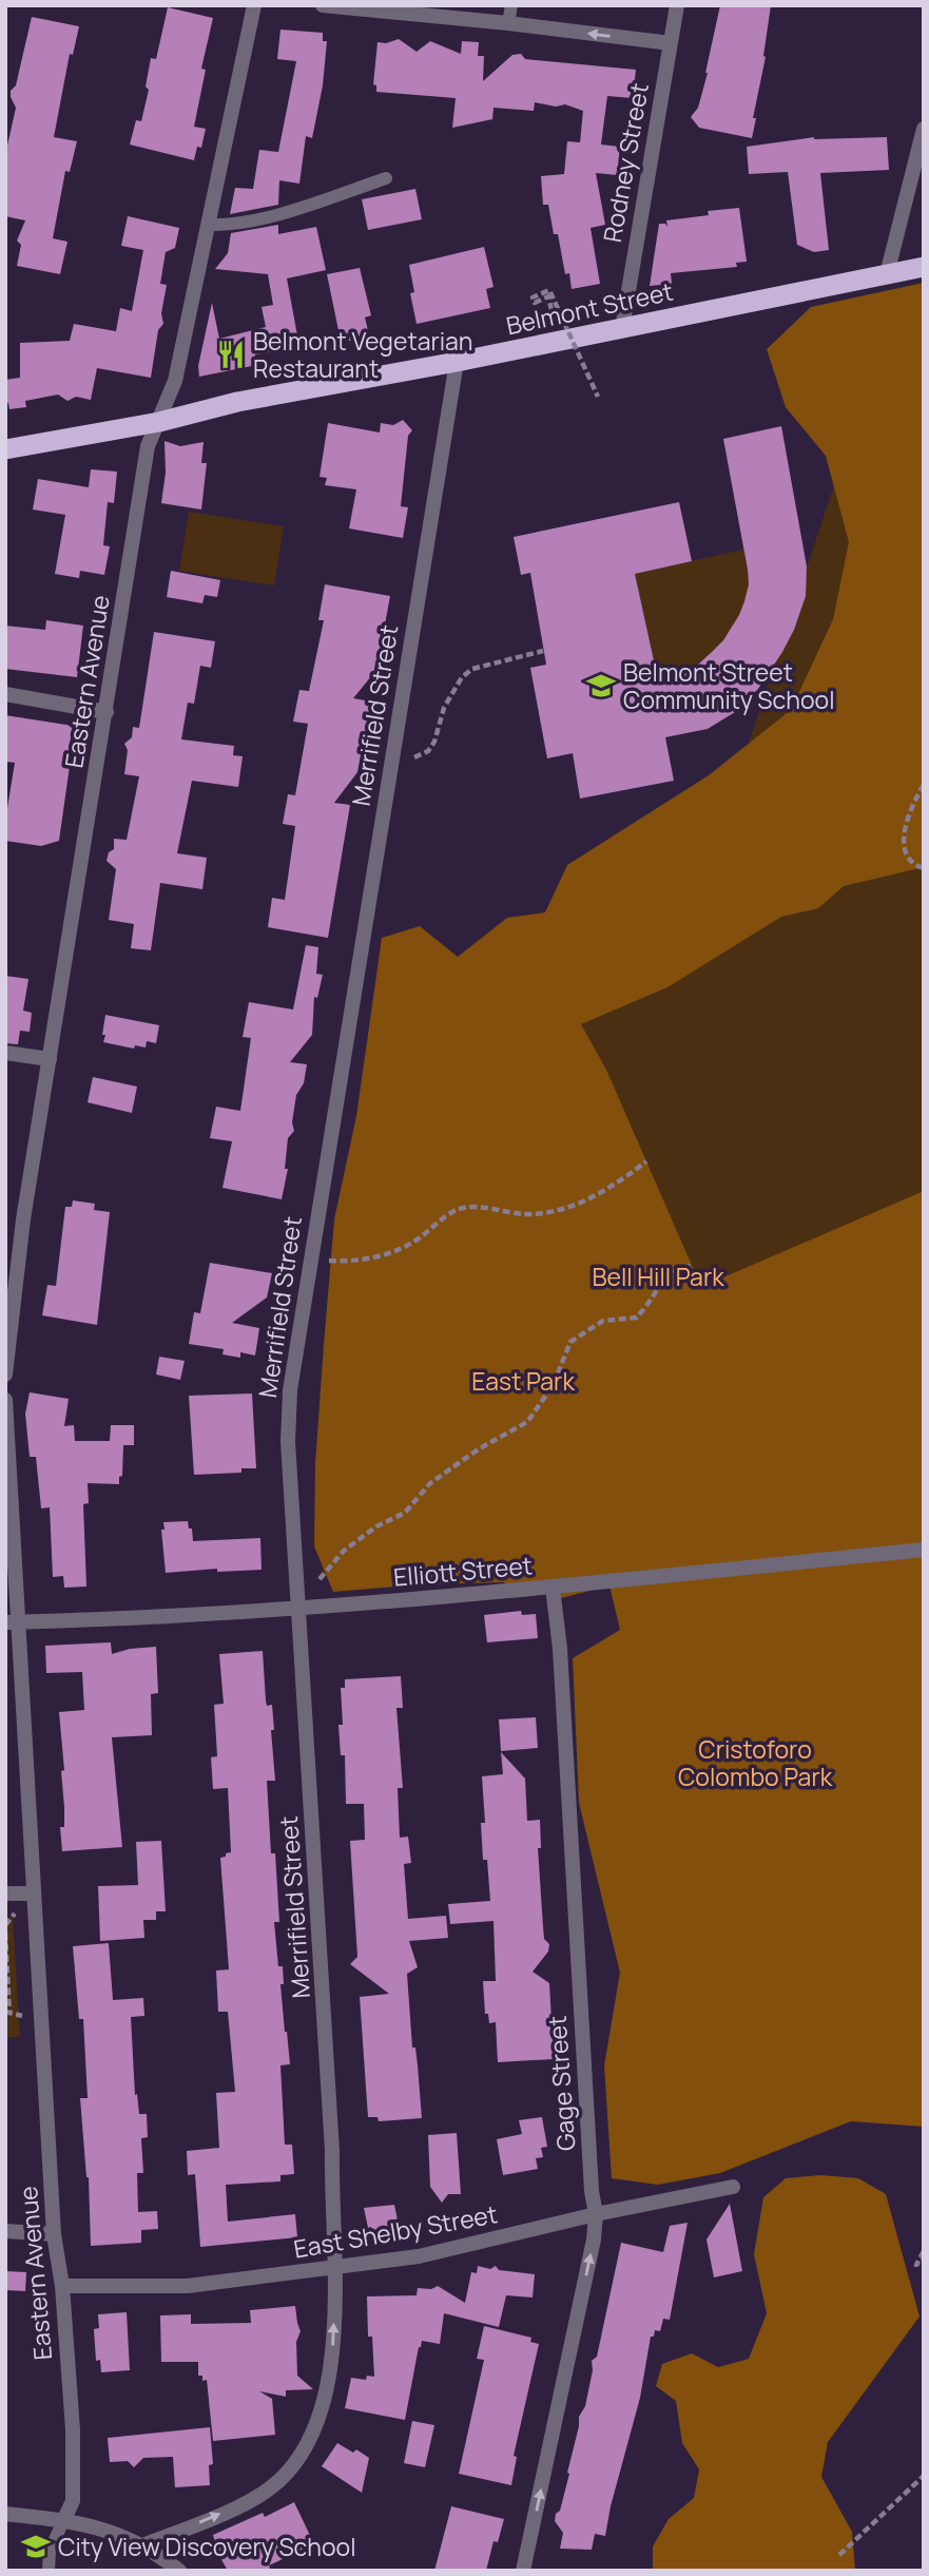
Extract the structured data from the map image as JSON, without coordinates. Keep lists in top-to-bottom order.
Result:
{
  "streets": {
    "highway": ["Belmont Street"],
    "street": [
      "Rodney Street",
      "Eastern Avenue",
      "Merrifield Street",
      "Elliott Street",
      "Gage Street",
      "East Shelby Street"
    ]
  },
  "crossings": [
    ["Rodney Street", "Belmont Street"],
    ["Belmont Street", "Eastern Avenue"],
    ["Belmont Street", "Merrifield Street"],
    ["Eastern Avenue", "Elliott Street"],
    ["Eastern Avenue", "East Shelby Street"],
    ["Merrifield Street", "Elliott Street"],
    ["Merrifield Street", "East Shelby Street"],
    ["Elliott Street", "Gage Street"],
    ["Gage Street", "East Shelby Street"]
  ],
  "one_way": ["Gage Street"],
  "parks": ["Bell Hill Park", "East Park", "Cristoforo Colombo Park"],
  "places": {
    "restaurant": ["Belmont Vegetarian Restaurant"],
    "school or university": ["Belmont Street Community School", "City View Discovery School"]
  }
}
